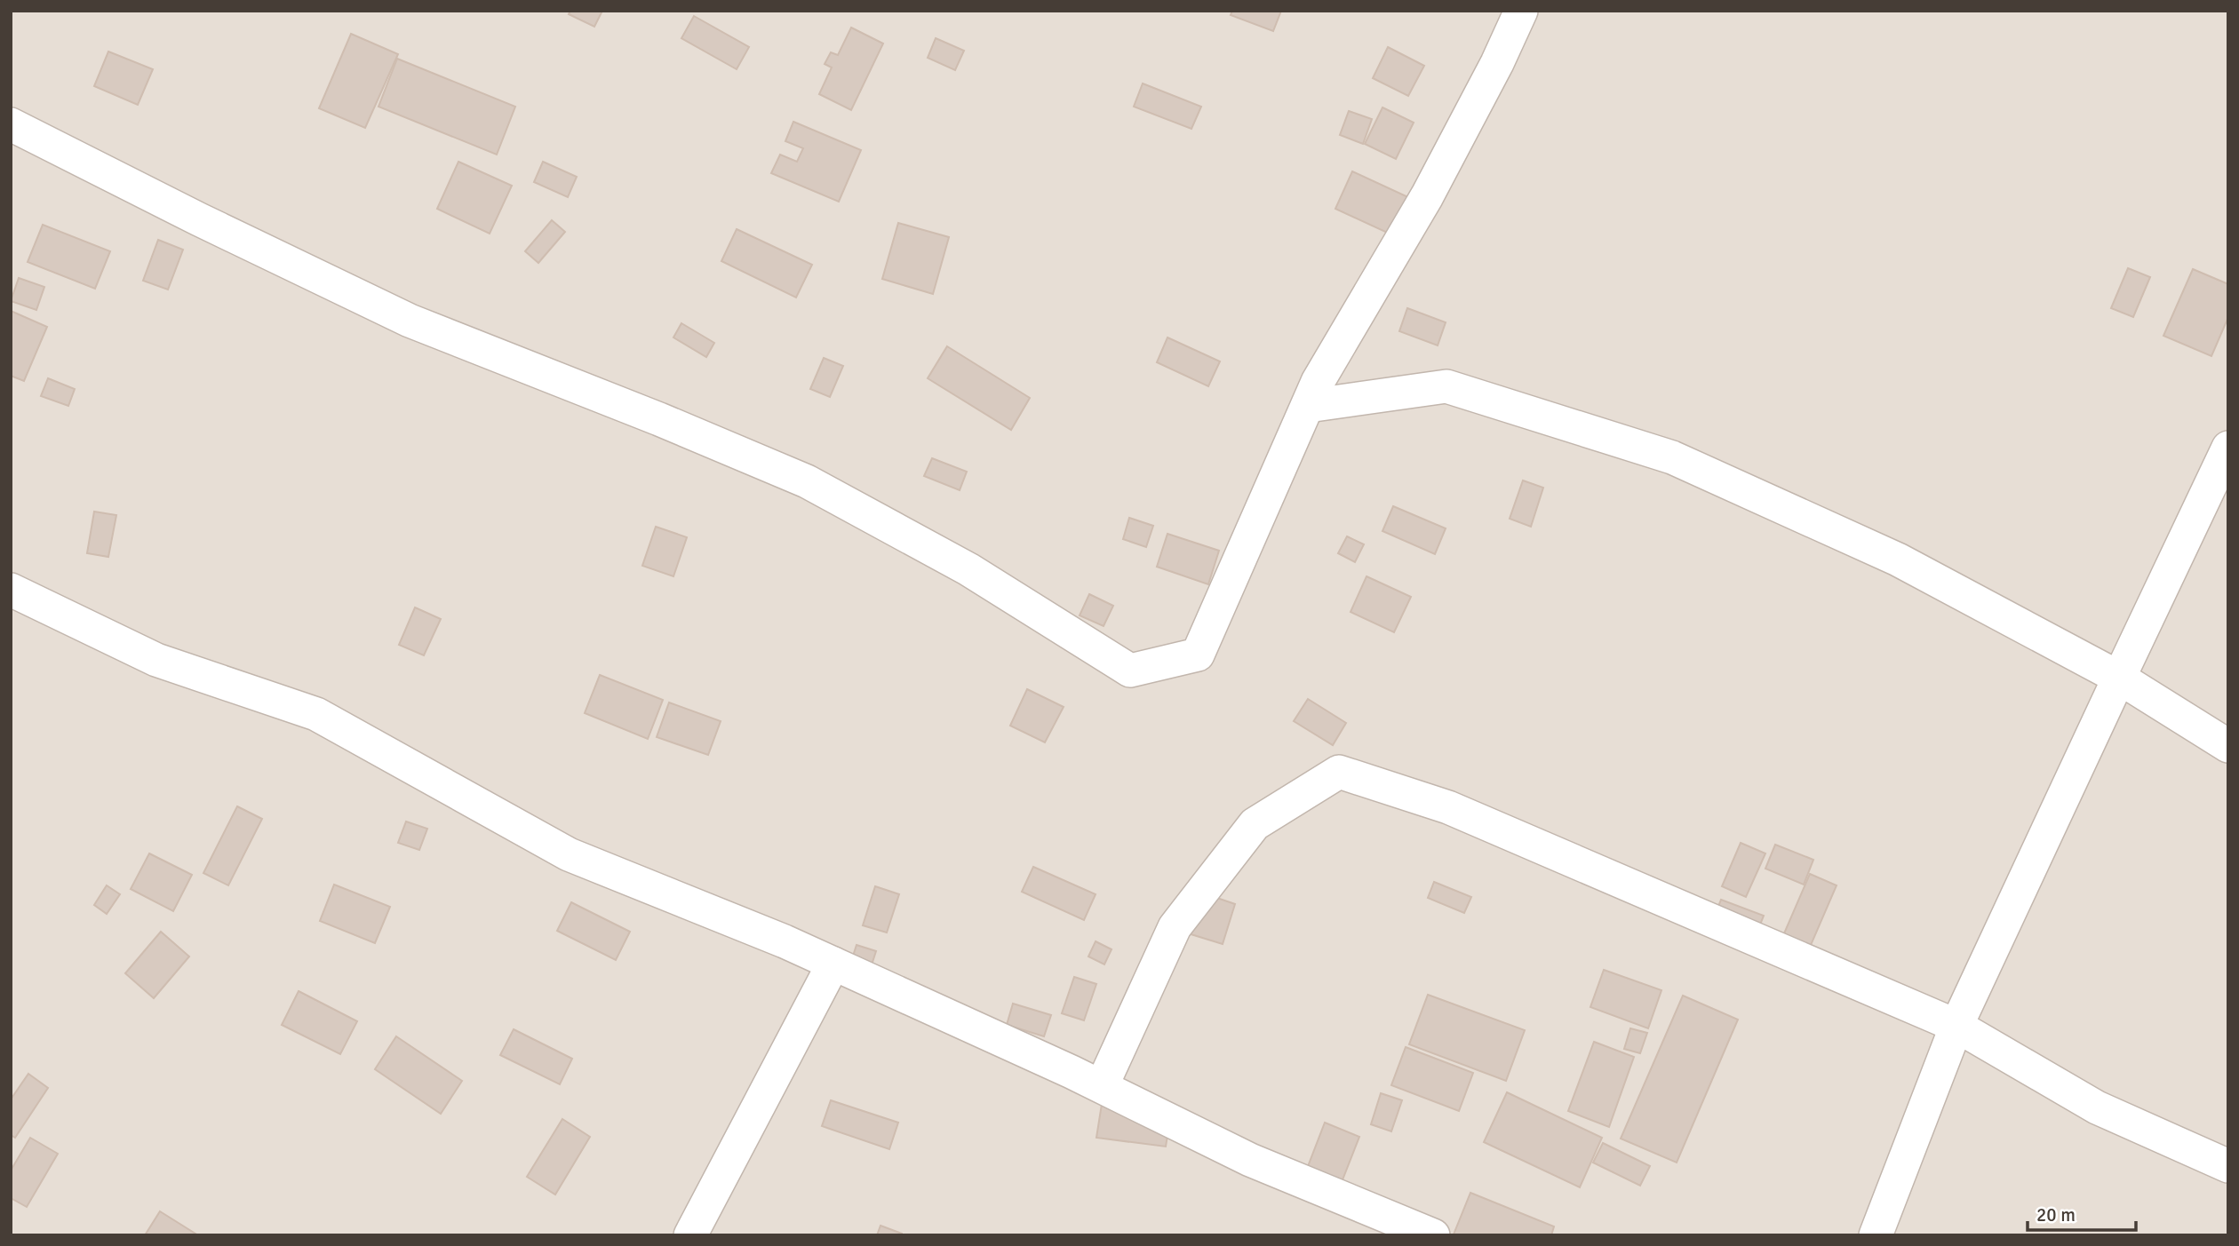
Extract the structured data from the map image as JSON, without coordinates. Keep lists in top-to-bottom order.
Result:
{
  "scale_bar": "20 m"
}
